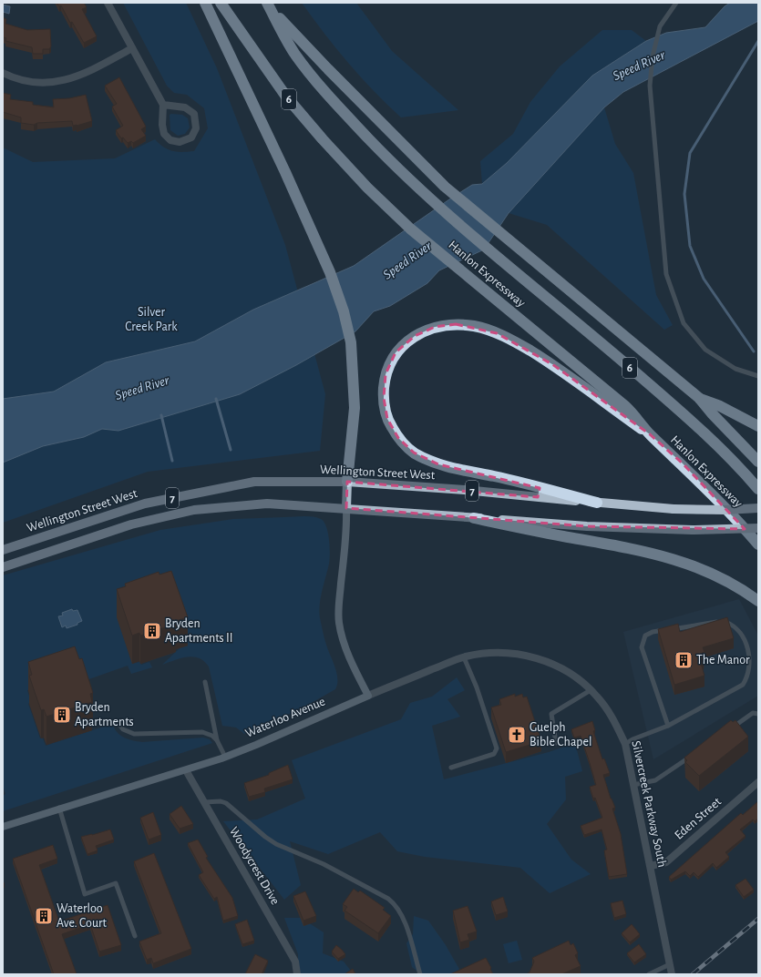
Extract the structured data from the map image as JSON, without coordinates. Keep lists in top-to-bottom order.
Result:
{
  "streets": {
    "highway": ["6", "Hanlon Expressway"],
    "main road": ["Wellington Street West", "7"],
    "street": [
      "Waterloo Avenue",
      "Silvercreek Parkway South",
      "Eden Street",
      "Woodycrest Drive"
    ]
  },
  "crossings": [
    ["Waterloo Avenue", "Silvercreek Parkway South"],
    ["Waterloo Avenue", "Woodycrest Drive"],
    ["Silvercreek Parkway South", "Eden Street"]
  ],
  "water": ["Speed River"],
  "parks": ["Silver Creek Park"],
  "places": {
    "building": [
      "Bryden Apartments II",
      "The Manor",
      "Bryden Apartments",
      "Waterloo Ave. Court"
    ],
    "church": ["Guelph Bible Chapel"]
  }
}
